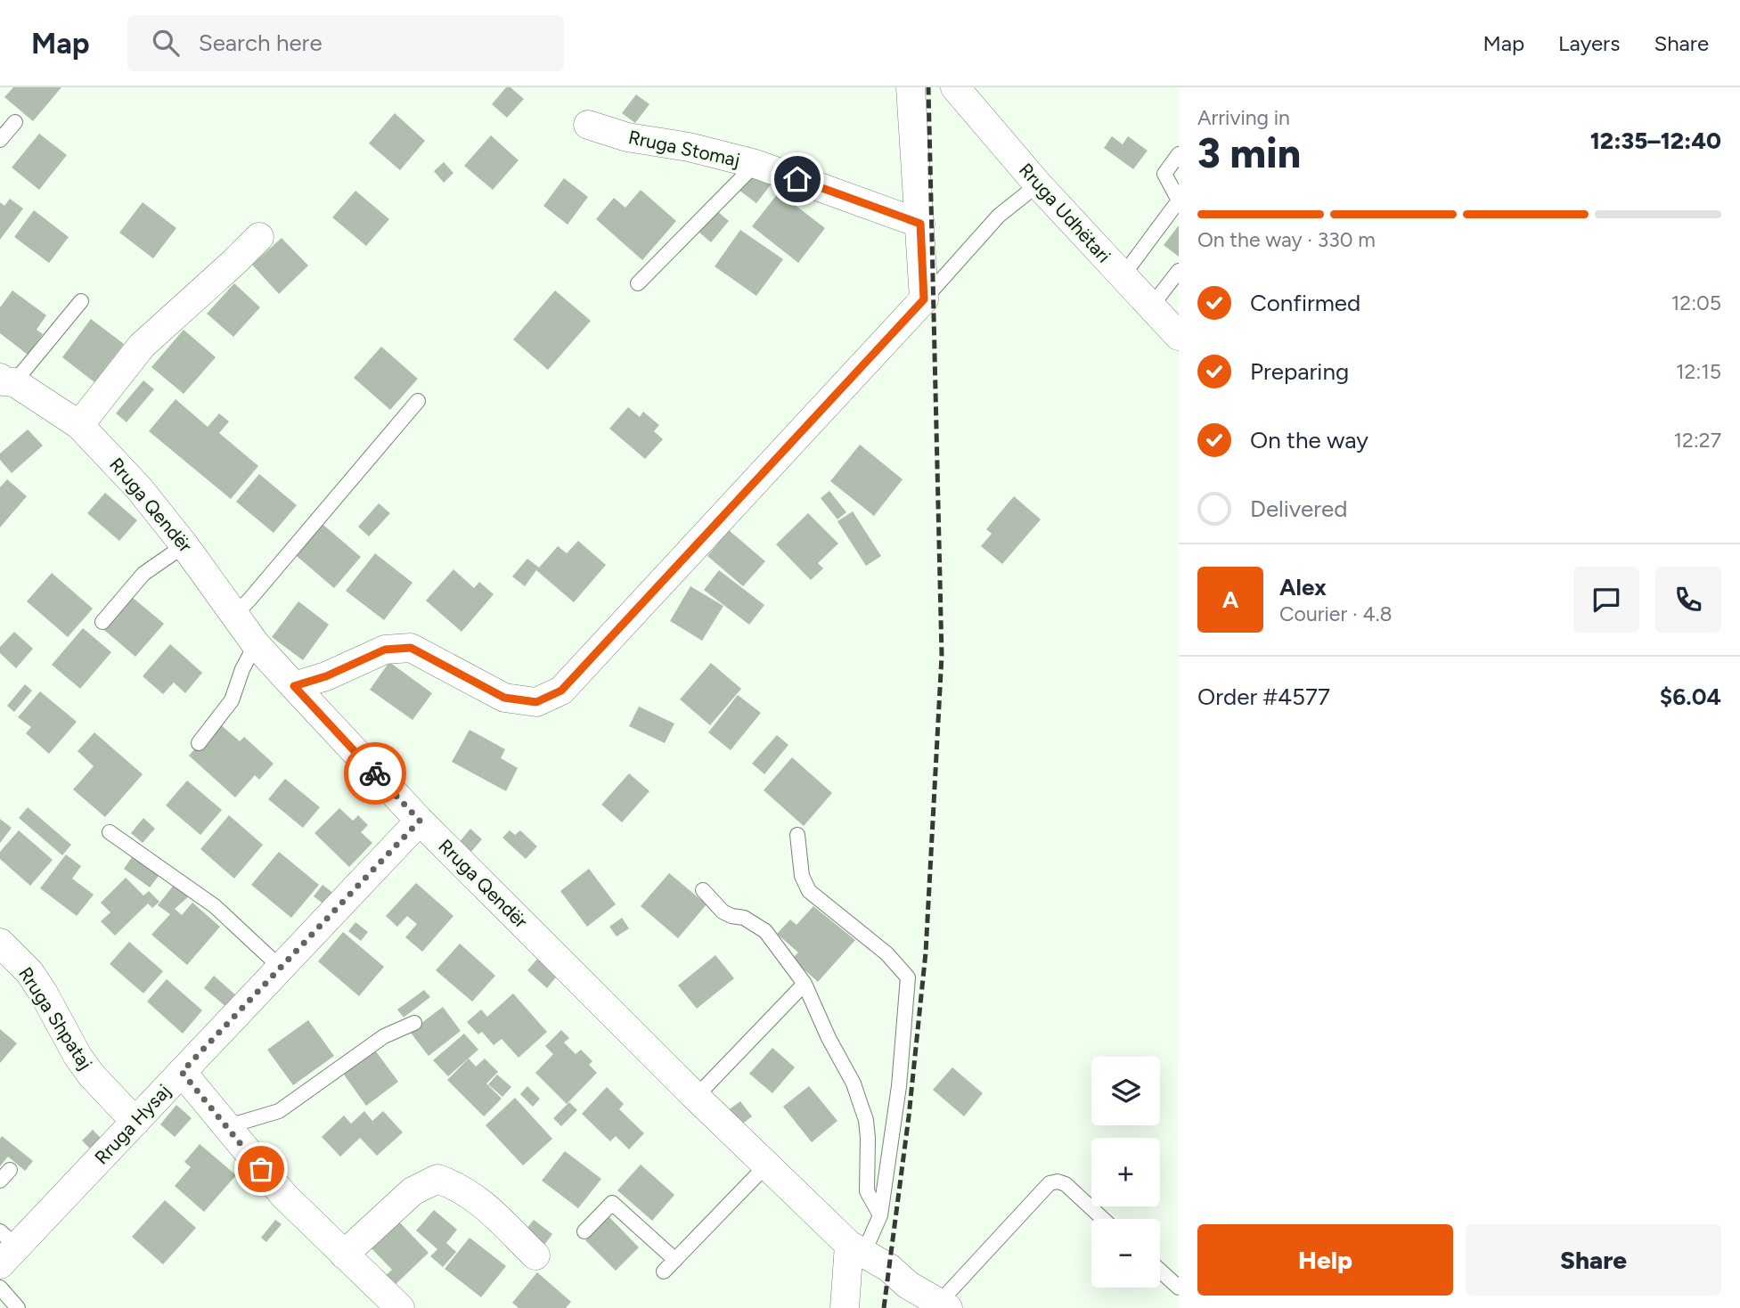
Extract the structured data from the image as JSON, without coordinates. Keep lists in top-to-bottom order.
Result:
{
  "streets": {
    "street": [
      "Rruga Stomaj",
      "Rruga Udhëtari",
      "Rruga Qendër",
      "Rruga Shpataj",
      "Rruga Hysaj"
    ]
  },
  "crossings": [
    ["Rruga Qendër", "Rruga Hysaj"],
    ["Rruga Shpataj", "Rruga Hysaj"]
  ],
  "page": {
    "header": "Map",
    "search": "Search here",
    "nav": ["Map", "Layers", "Share"],
    "heading": ["3 min", "Arriving in", "12:35–12:40"],
    "panel": [
      "Alex",
      "Courier · 4.8",
      "Order #4577",
      "$6.04"
    ],
    "bar": "On the way · 330 m",
    "list": [
      ["Confirmed", "12:05"],
      ["Preparing", "12:15"],
      ["On the way", "12:27"],
      "Delivered"
    ],
    "round": "A",
    "map_buttons": ["+", "−"],
    "buttons": ["Help", "Share"]
  }
}
